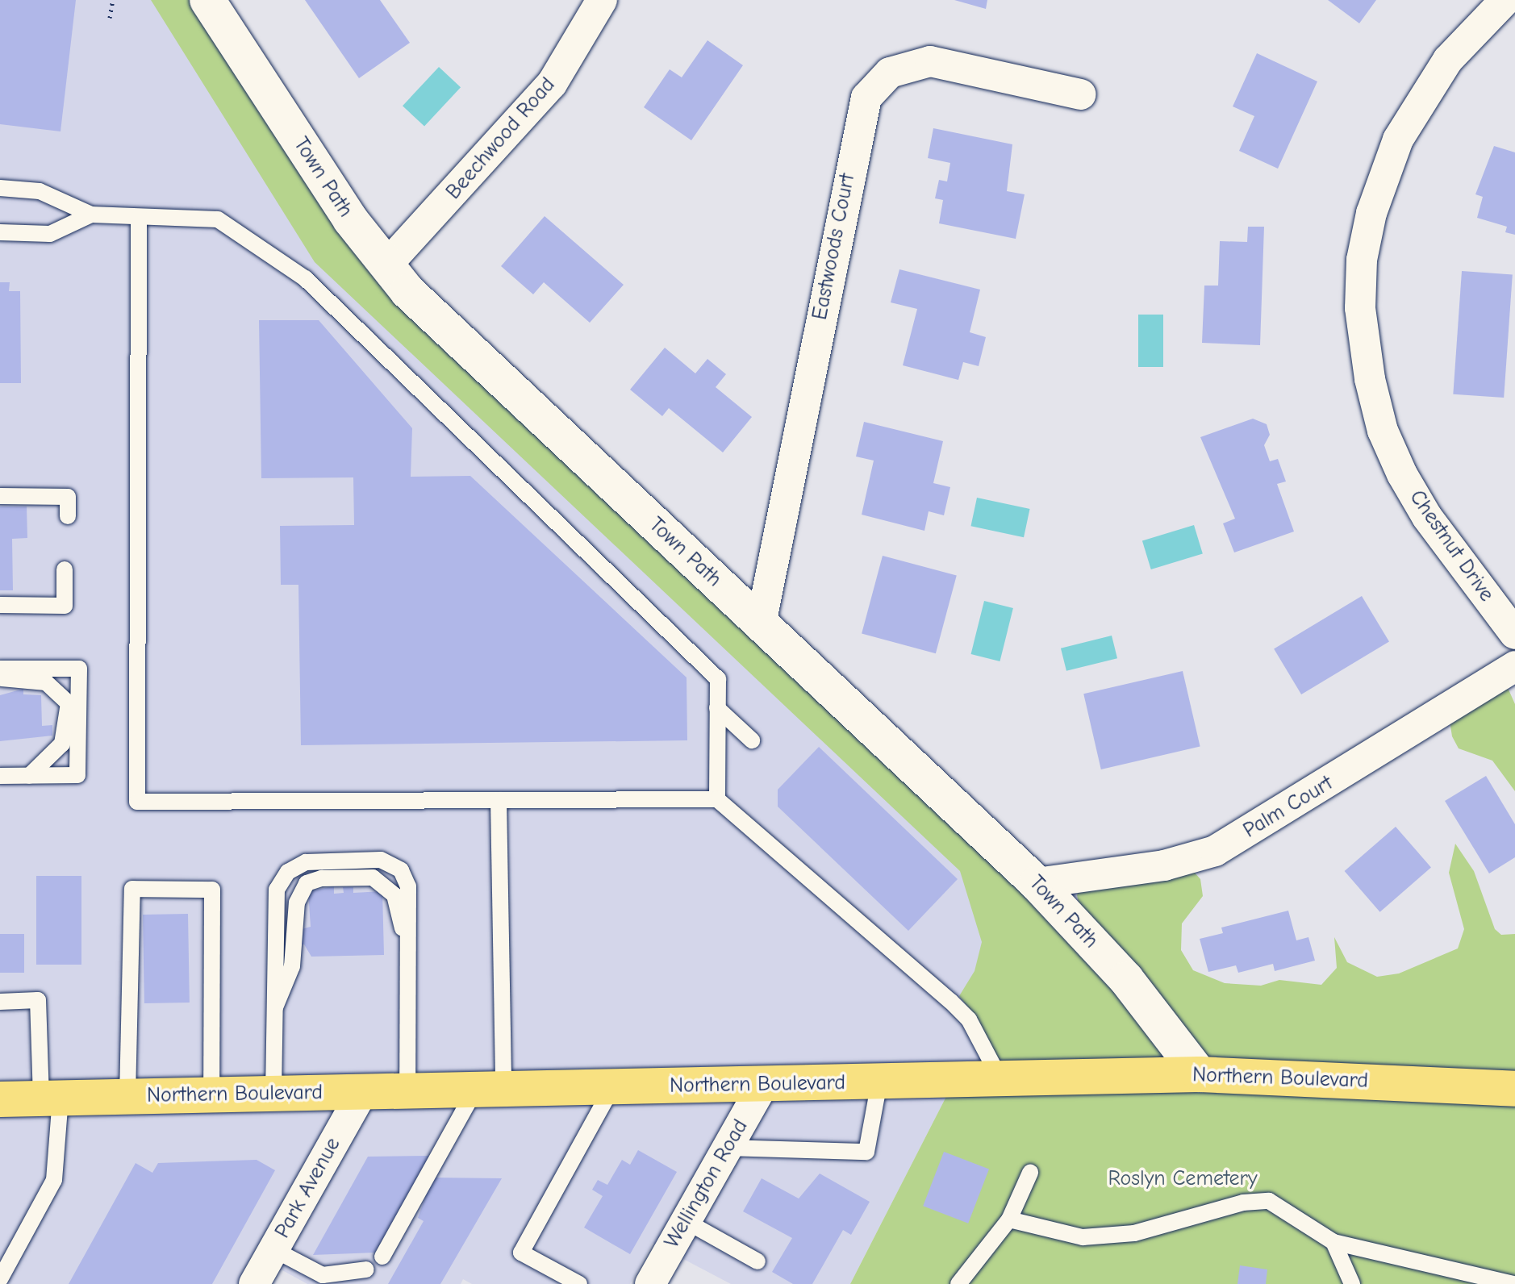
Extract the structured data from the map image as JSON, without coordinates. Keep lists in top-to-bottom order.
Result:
{
  "streets": {
    "main road": ["Northern Boulevard"],
    "street": [
      "Beechwood Road",
      "Town Path",
      "Eastwoods Court",
      "Chestnut Drive",
      "Palm Court",
      "Wellington Road",
      "Park Avenue"
    ]
  },
  "crossings": [
    ["Beechwood Road", "Town Path"],
    ["Town Path", "Eastwoods Court"],
    ["Town Path", "Palm Court"],
    ["Town Path", "Northern Boulevard"],
    ["Northern Boulevard", "Wellington Road"],
    ["Northern Boulevard", "Park Avenue"]
  ],
  "parks": ["Roslyn Cemetery"]
}
